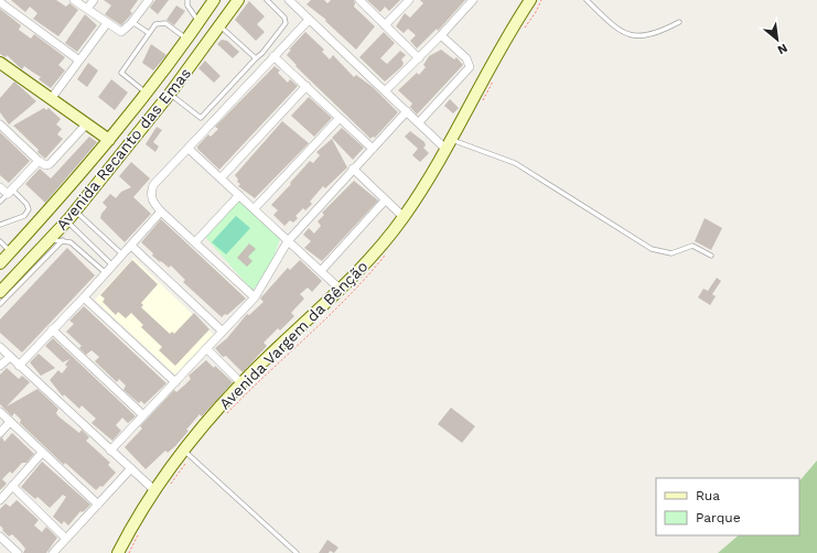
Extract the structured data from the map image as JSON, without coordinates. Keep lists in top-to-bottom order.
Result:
{
  "streets": {
    "main road": ["Avenida Recanto das Emas", "Avenida Vargem da Bênção"]
  },
  "legend": ["Rua", "Parque"],
  "north": "bottom right"
}
